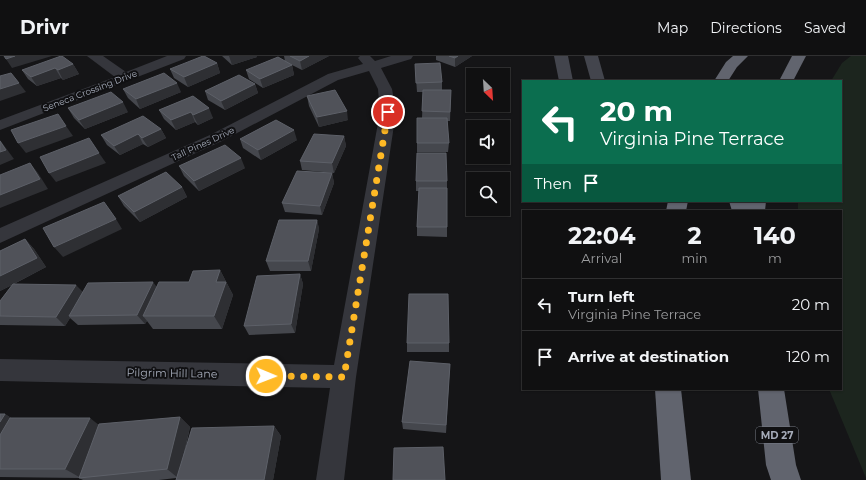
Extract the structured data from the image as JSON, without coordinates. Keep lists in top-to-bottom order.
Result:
{
  "streets": {
    "highway": ["MD 27"],
    "street": ["Seneca Crossing Drive", "Tall Pines Drive", "Pilgrim Hill Lane"]
  },
  "north": "bottom right",
  "page": {
    "header": "Drivr",
    "nav": ["Map", "Directions", "Saved"],
    "turn": ["20 m", "Virginia Pine Terrace"],
    "then": "Then",
    "eta": [
      "22:04",
      "Arrival",
      "2",
      "min",
      "140",
      "m"
    ],
    "list": [
      {
        "name": "Turn left",
        "note": "Virginia Pine Terrace",
        "value": "20 m"
      },
      {
        "name": "Arrive at destination",
        "value": "120 m"
      }
    ]
  }
}
